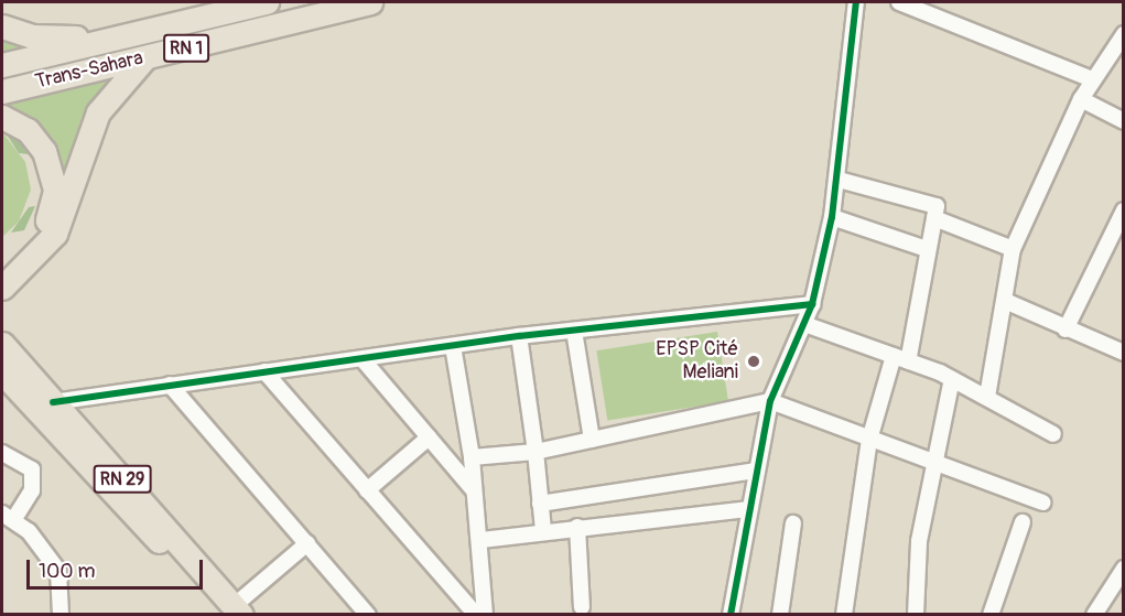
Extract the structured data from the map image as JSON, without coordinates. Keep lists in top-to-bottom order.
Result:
{
  "streets": {
    "highway": ["RN 1", "Trans-Sahara", "RN 29"]
  },
  "places": ["EPSP Cité Meliani"],
  "scale_bar": "100 m"
}
